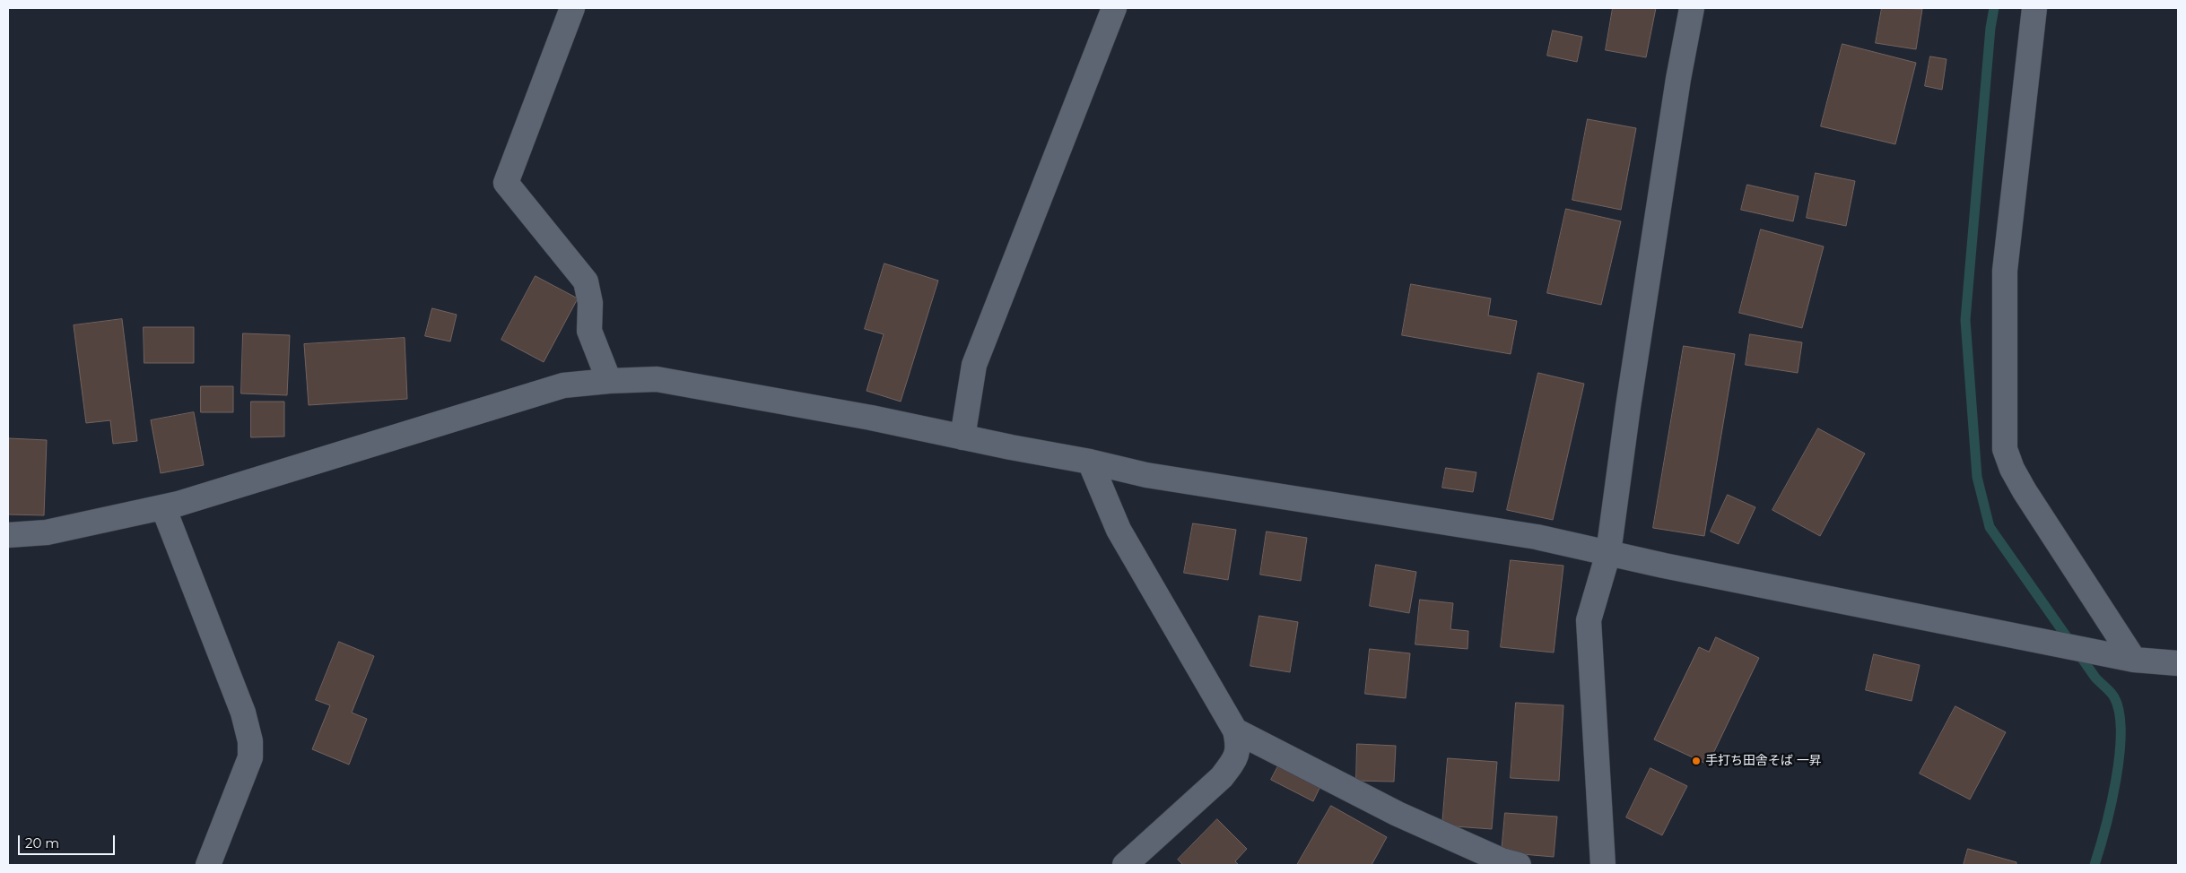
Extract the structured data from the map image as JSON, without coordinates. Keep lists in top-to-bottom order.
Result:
{
  "places": ["手打ち田舎そば 一昇"],
  "scale_bar": "20 m"
}
